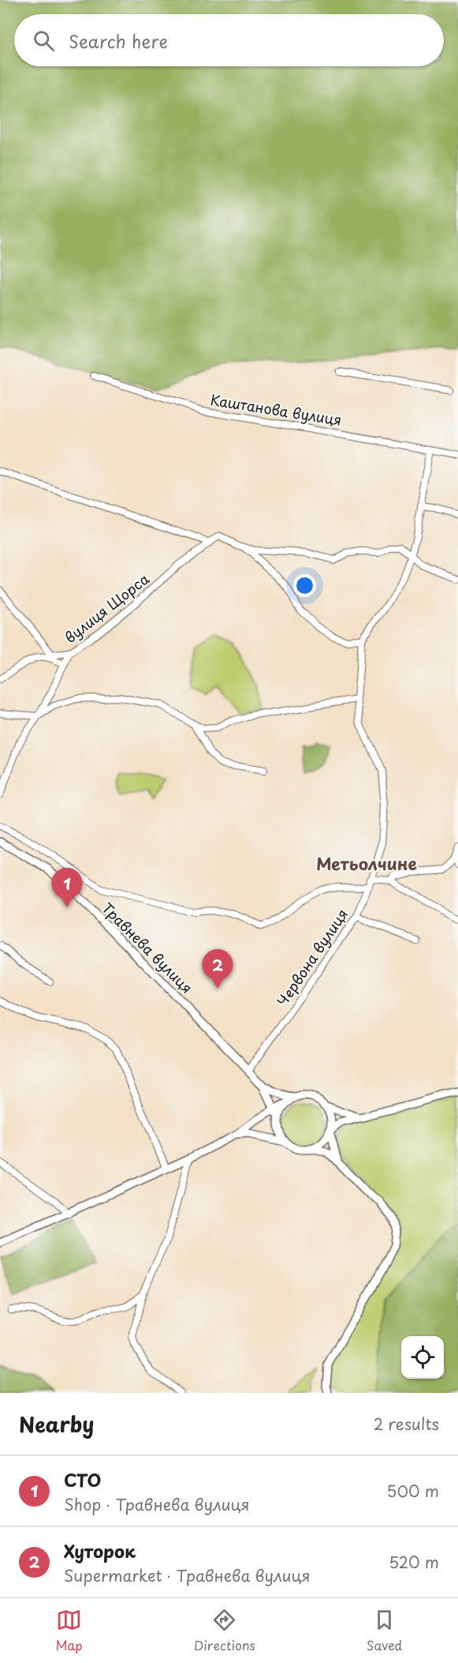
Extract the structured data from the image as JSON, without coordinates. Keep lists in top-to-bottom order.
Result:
{
  "streets": {
    "street": [
      "Каштанова вулиця",
      "вулиця Щорса",
      "Травнева вулиця",
      "Червона вулиця"
    ]
  },
  "crossings": [
    ["Травнева вулиця", "Червона вулиця"]
  ],
  "districts": ["Метьолчине"],
  "page": {
    "search": "Search here",
    "pins": ["1", "2"],
    "heading": ["Nearby", "2 results"],
    "list": [
      {
        "mark": "1",
        "name": "СТО",
        "note": "Shop · Травнева вулиця",
        "value": "500 m"
      },
      {
        "mark": "2",
        "name": "Хуторок",
        "note": "Supermarket · Травнева вулиця",
        "value": "520 m"
      }
    ],
    "nav": ["Map", "Directions", "Saved"]
  }
}
